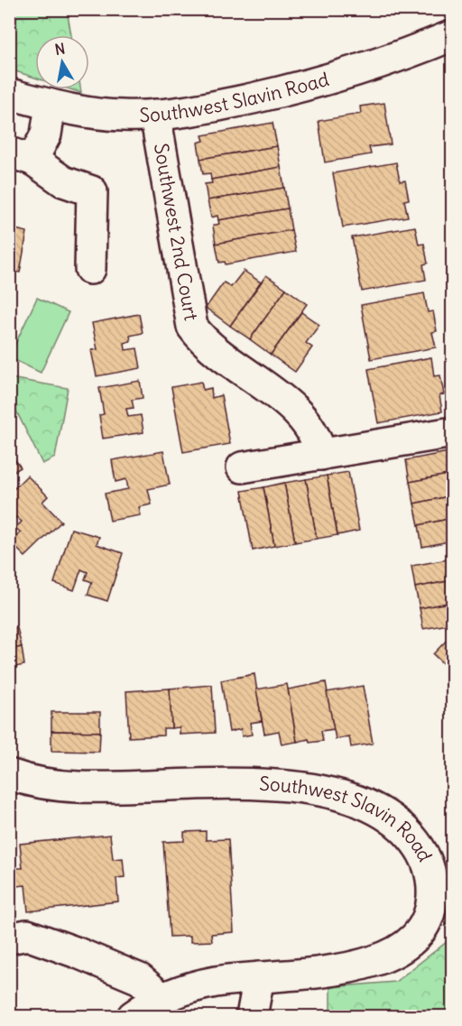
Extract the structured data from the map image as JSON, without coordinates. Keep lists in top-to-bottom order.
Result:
{
  "streets": {
    "street": ["Southwest Slavin Road", "Southwest 2nd Court"]
  },
  "crossings": [
    ["Southwest Slavin Road", "Southwest 2nd Court"]
  ],
  "north": "top"
}
